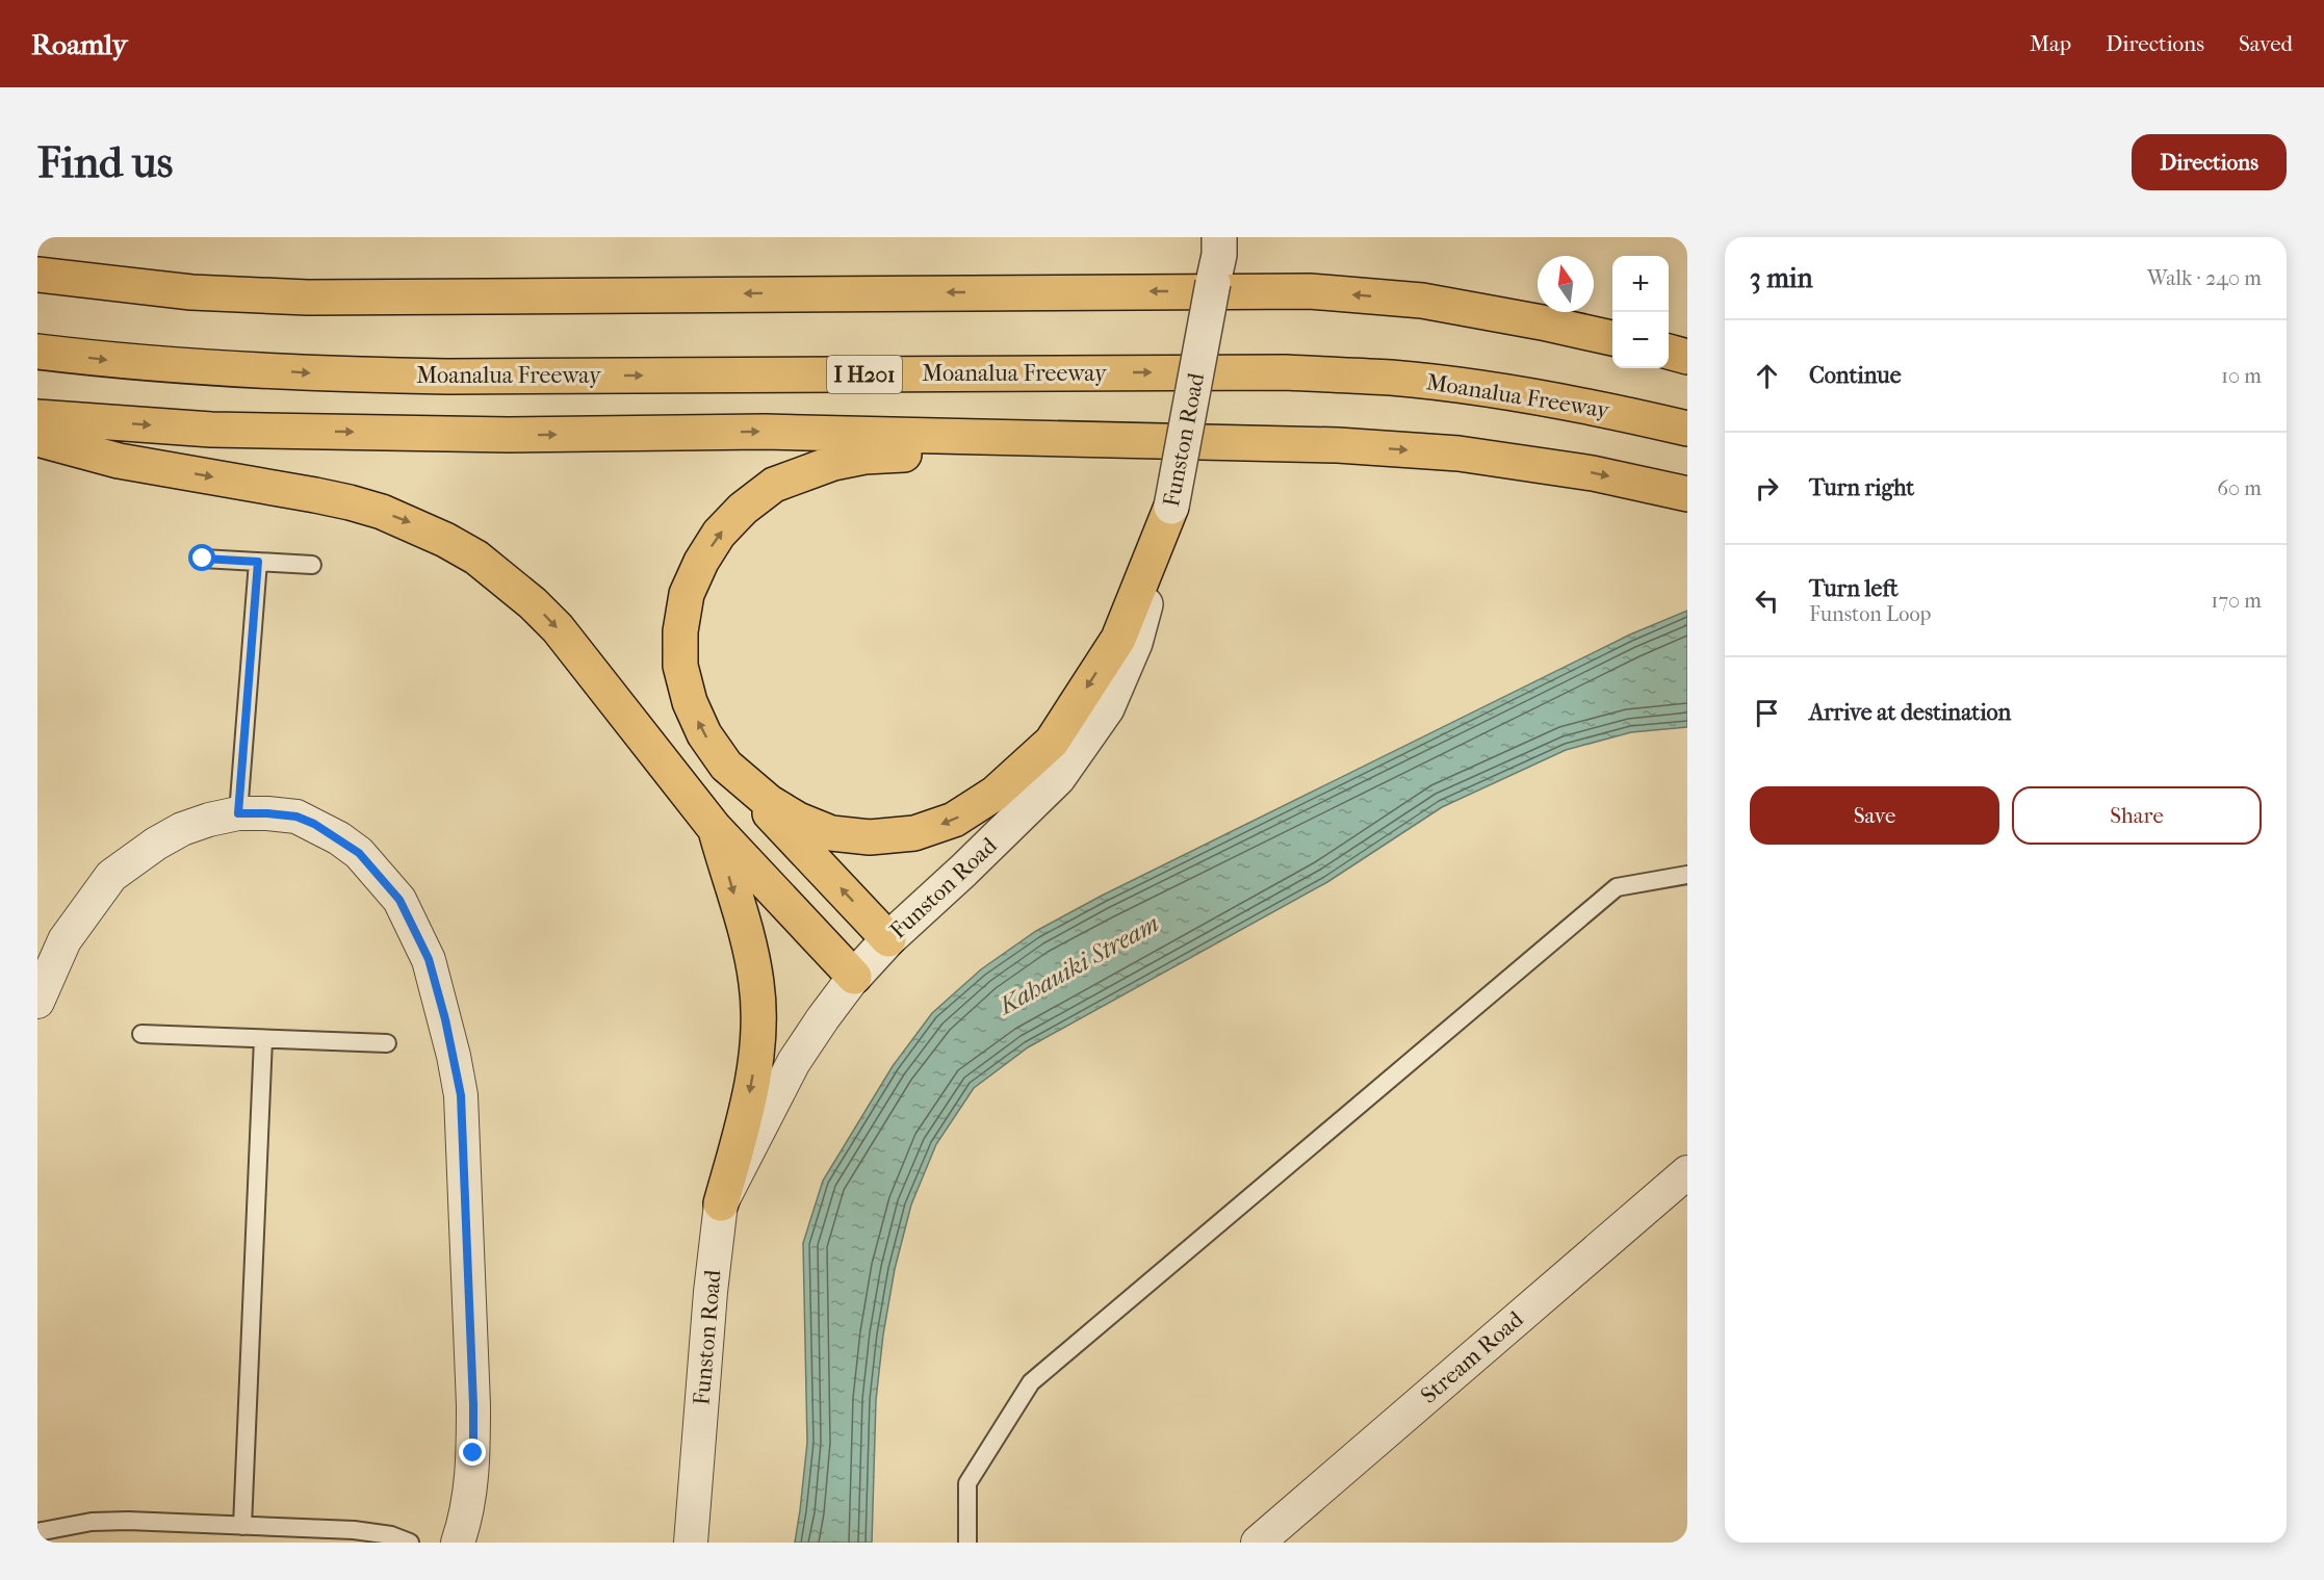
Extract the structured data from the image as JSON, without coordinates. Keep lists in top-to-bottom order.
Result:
{
  "streets": {
    "highway": ["Moanalua Freeway", "I H201"],
    "street": ["Funston Road", "Stream Road"]
  },
  "water": ["Kahauiki Stream"],
  "north": "top",
  "page": {
    "header": "Roamly",
    "nav": ["Map", "Directions", "Saved"],
    "buttons": [
      "Directions",
      ["Save", "Share"]
    ],
    "title": "Find us",
    "heading": ["3 min", "Walk · 240 m"],
    "map_buttons": ["+", "−"],
    "list": [
      ["Continue", "10 m"],
      ["Turn right", "60 m"],
      ["Turn left", "Funston Loop", "170 m"],
      "Arrive at destination"
    ]
  }
}
